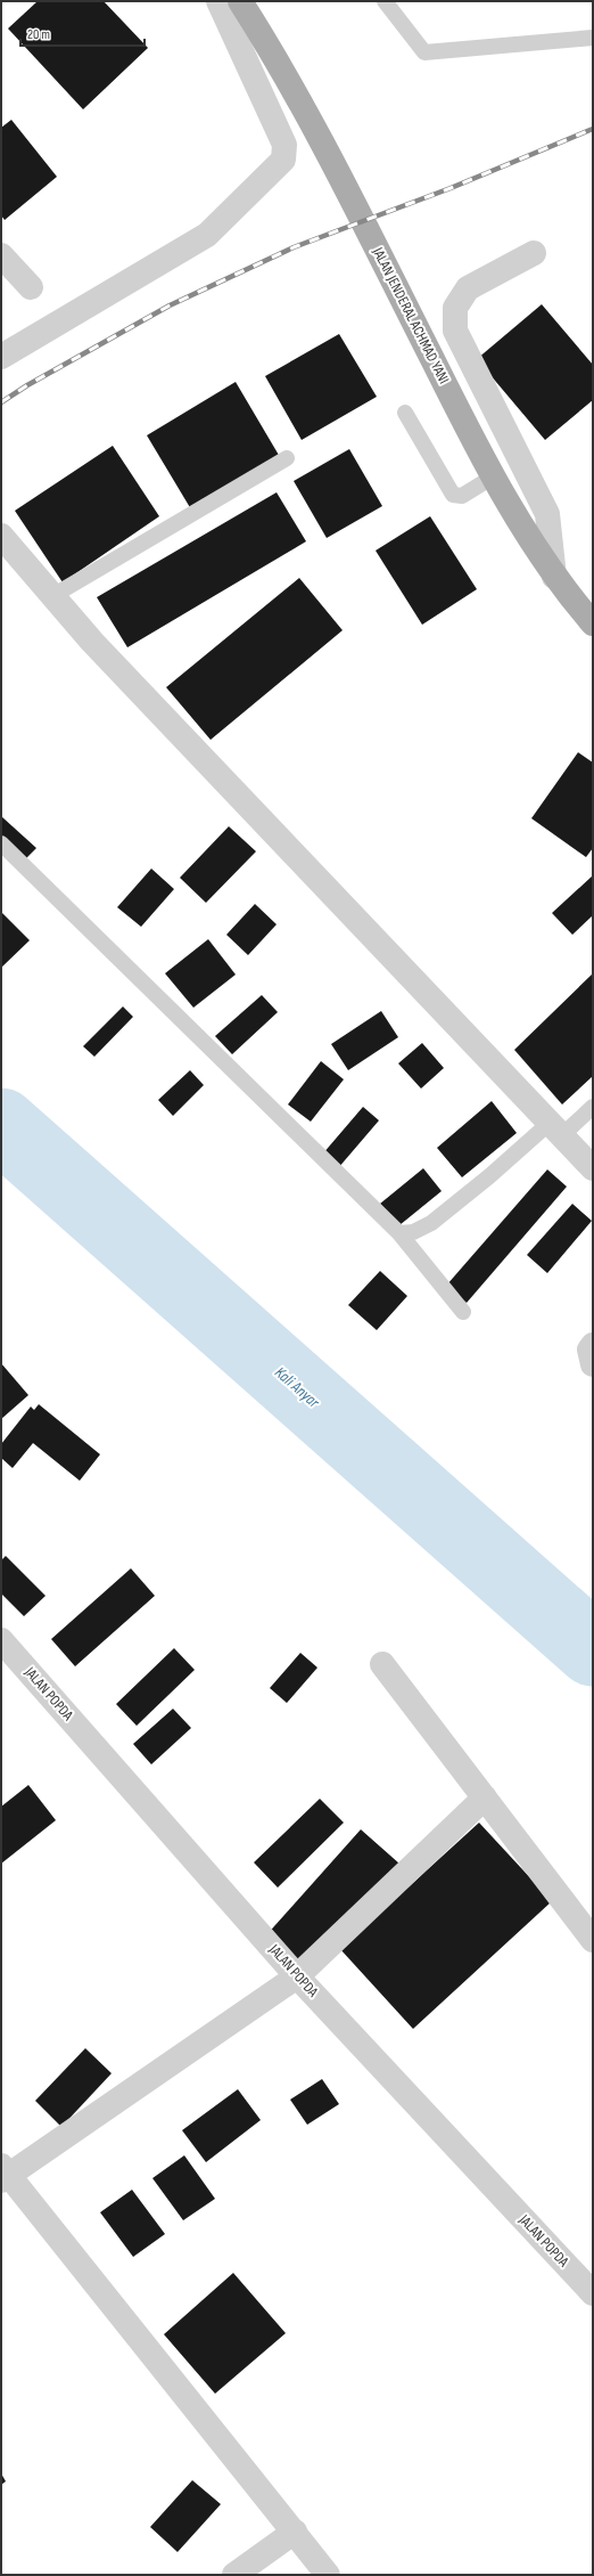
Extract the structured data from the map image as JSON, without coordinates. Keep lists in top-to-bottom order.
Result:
{
  "streets": {
    "main road": ["JALAN JENDERAL ACHMAD YANI"],
    "street": ["JALAN POPDA"]
  },
  "water": ["Kali Anyar"],
  "scale_bar": "20 m"
}
